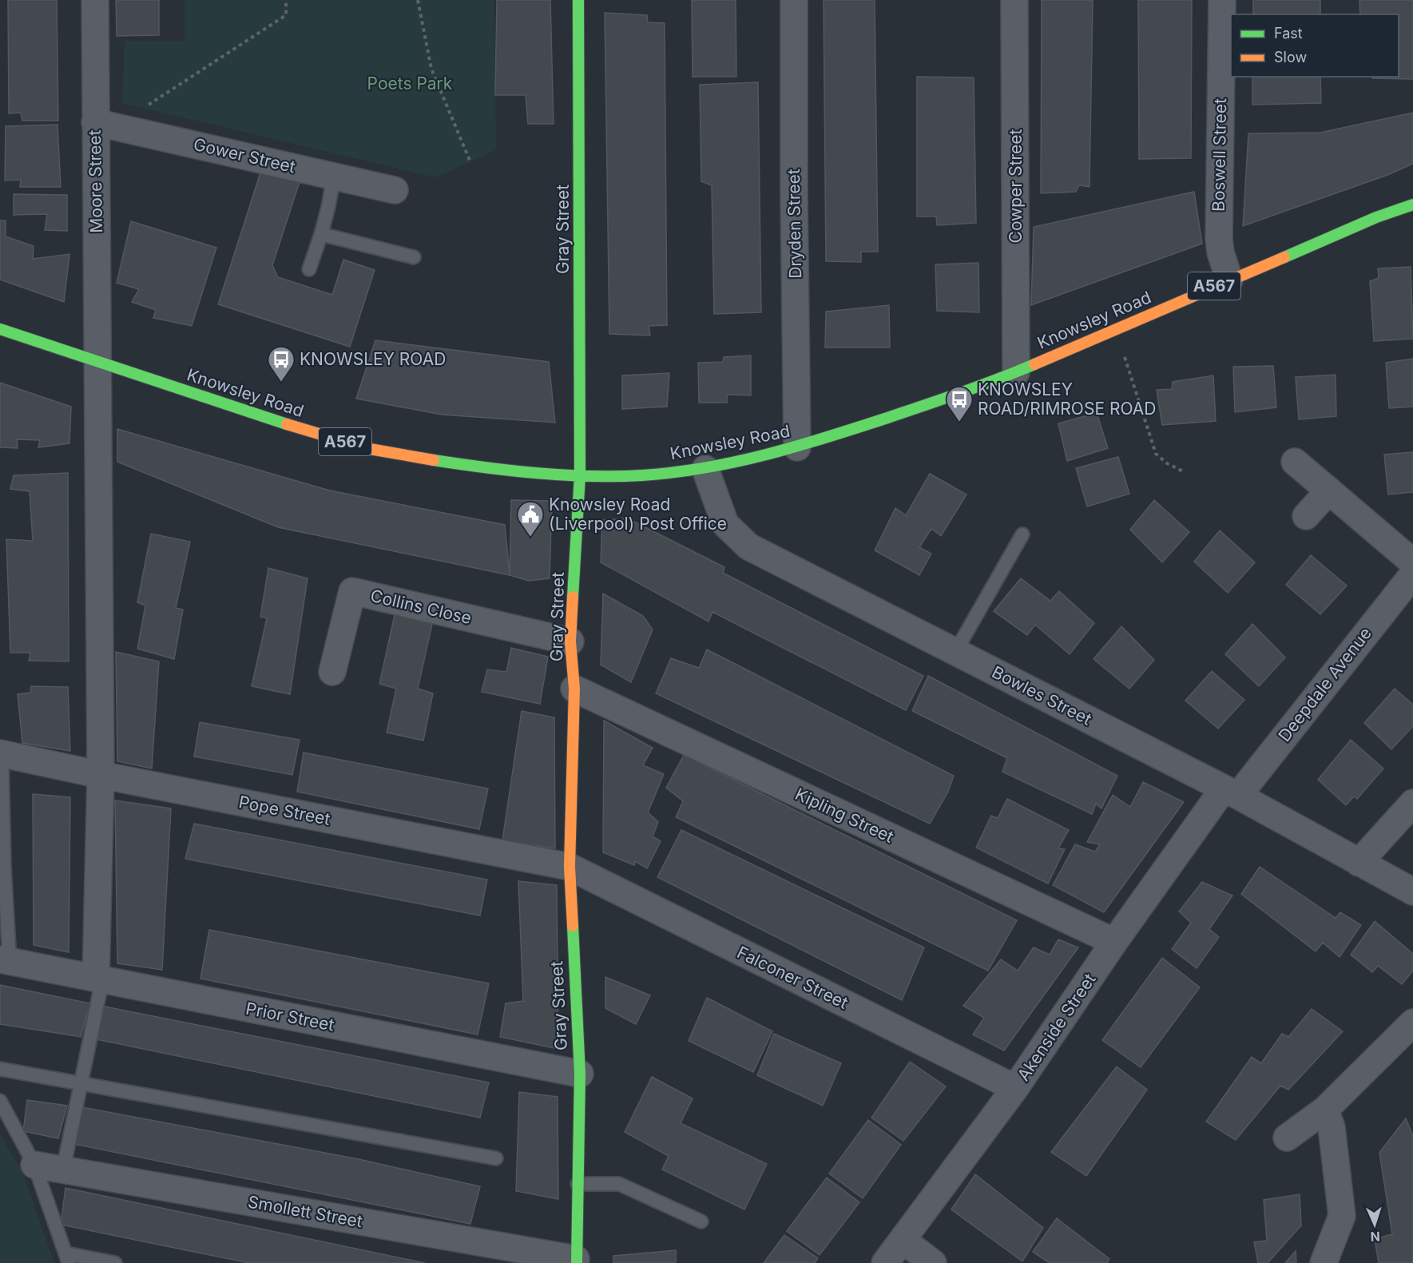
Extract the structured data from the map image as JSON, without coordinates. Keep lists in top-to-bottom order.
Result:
{
  "streets": {
    "main road": ["Gray Street", "A567", "Knowsley Road"],
    "street": [
      "Boswell Street",
      "Gower Street",
      "Moore Street",
      "Cowper Street",
      "Dryden Street",
      "Collins Close",
      "Deepdale Avenue",
      "Bowles Street",
      "Pope Street",
      "Kipling Street",
      "Falconer Street",
      "Prior Street",
      "Akenside Street",
      "Smollett Street"
    ]
  },
  "crossings": [
    ["Boswell Street", "Knowsley Road"],
    ["Gower Street", "Moore Street"],
    ["Moore Street", "Knowsley Road"],
    ["Moore Street", "Pope Street"],
    ["Moore Street", "Prior Street"],
    ["Cowper Street", "Knowsley Road"],
    ["Dryden Street", "Knowsley Road"],
    ["Gray Street", "Knowsley Road"],
    ["Gray Street", "Collins Close"],
    ["Gray Street", "Pope Street"],
    ["Gray Street", "Kipling Street"],
    ["Gray Street", "Falconer Street"],
    ["Gray Street", "Prior Street"],
    ["Gray Street", "Smollett Street"],
    ["Knowsley Road", "Bowles Street"],
    ["Deepdale Avenue", "Bowles Street"],
    ["Deepdale Avenue", "Akenside Street"],
    ["Bowles Street", "Akenside Street"],
    ["Pope Street", "Falconer Street"],
    ["Kipling Street", "Akenside Street"],
    ["Falconer Street", "Akenside Street"]
  ],
  "parks": ["Poets Park"],
  "places": {
    "bus stop": ["KNOWSLEY ROAD", "KNOWSLEY ROAD/RIMROSE ROAD"],
    "public building": ["Knowsley Road (Liverpool) Post Office"]
  },
  "legend": ["Fast", "Slow"],
  "north": "bottom"
}
